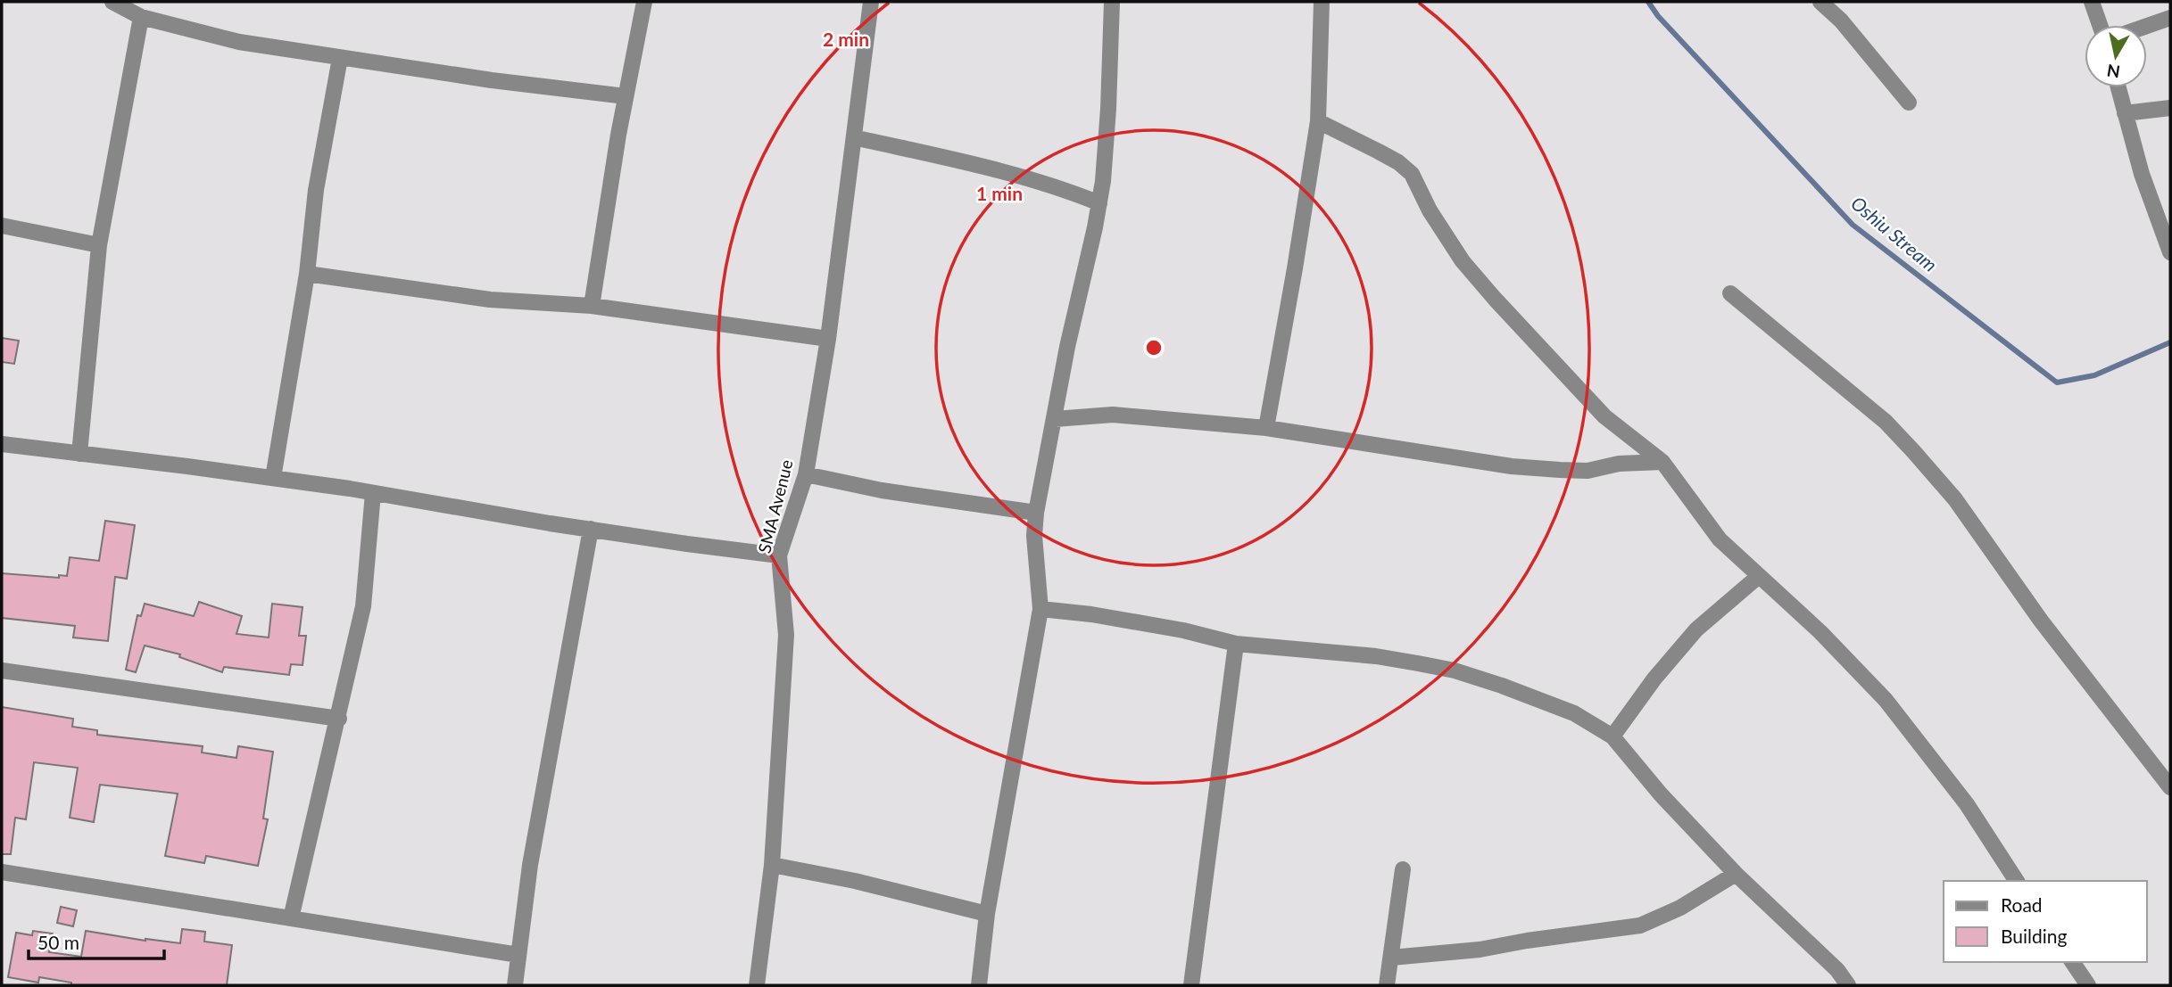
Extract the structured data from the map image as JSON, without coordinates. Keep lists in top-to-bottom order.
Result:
{
  "streets": {
    "street": ["SMA Avenue"]
  },
  "water": ["Oshiu Stream"],
  "legend": ["Road", "Building"],
  "scale_bar": "50 m",
  "north": "bottom",
  "rings": ["2 min", "1 min"]
}
